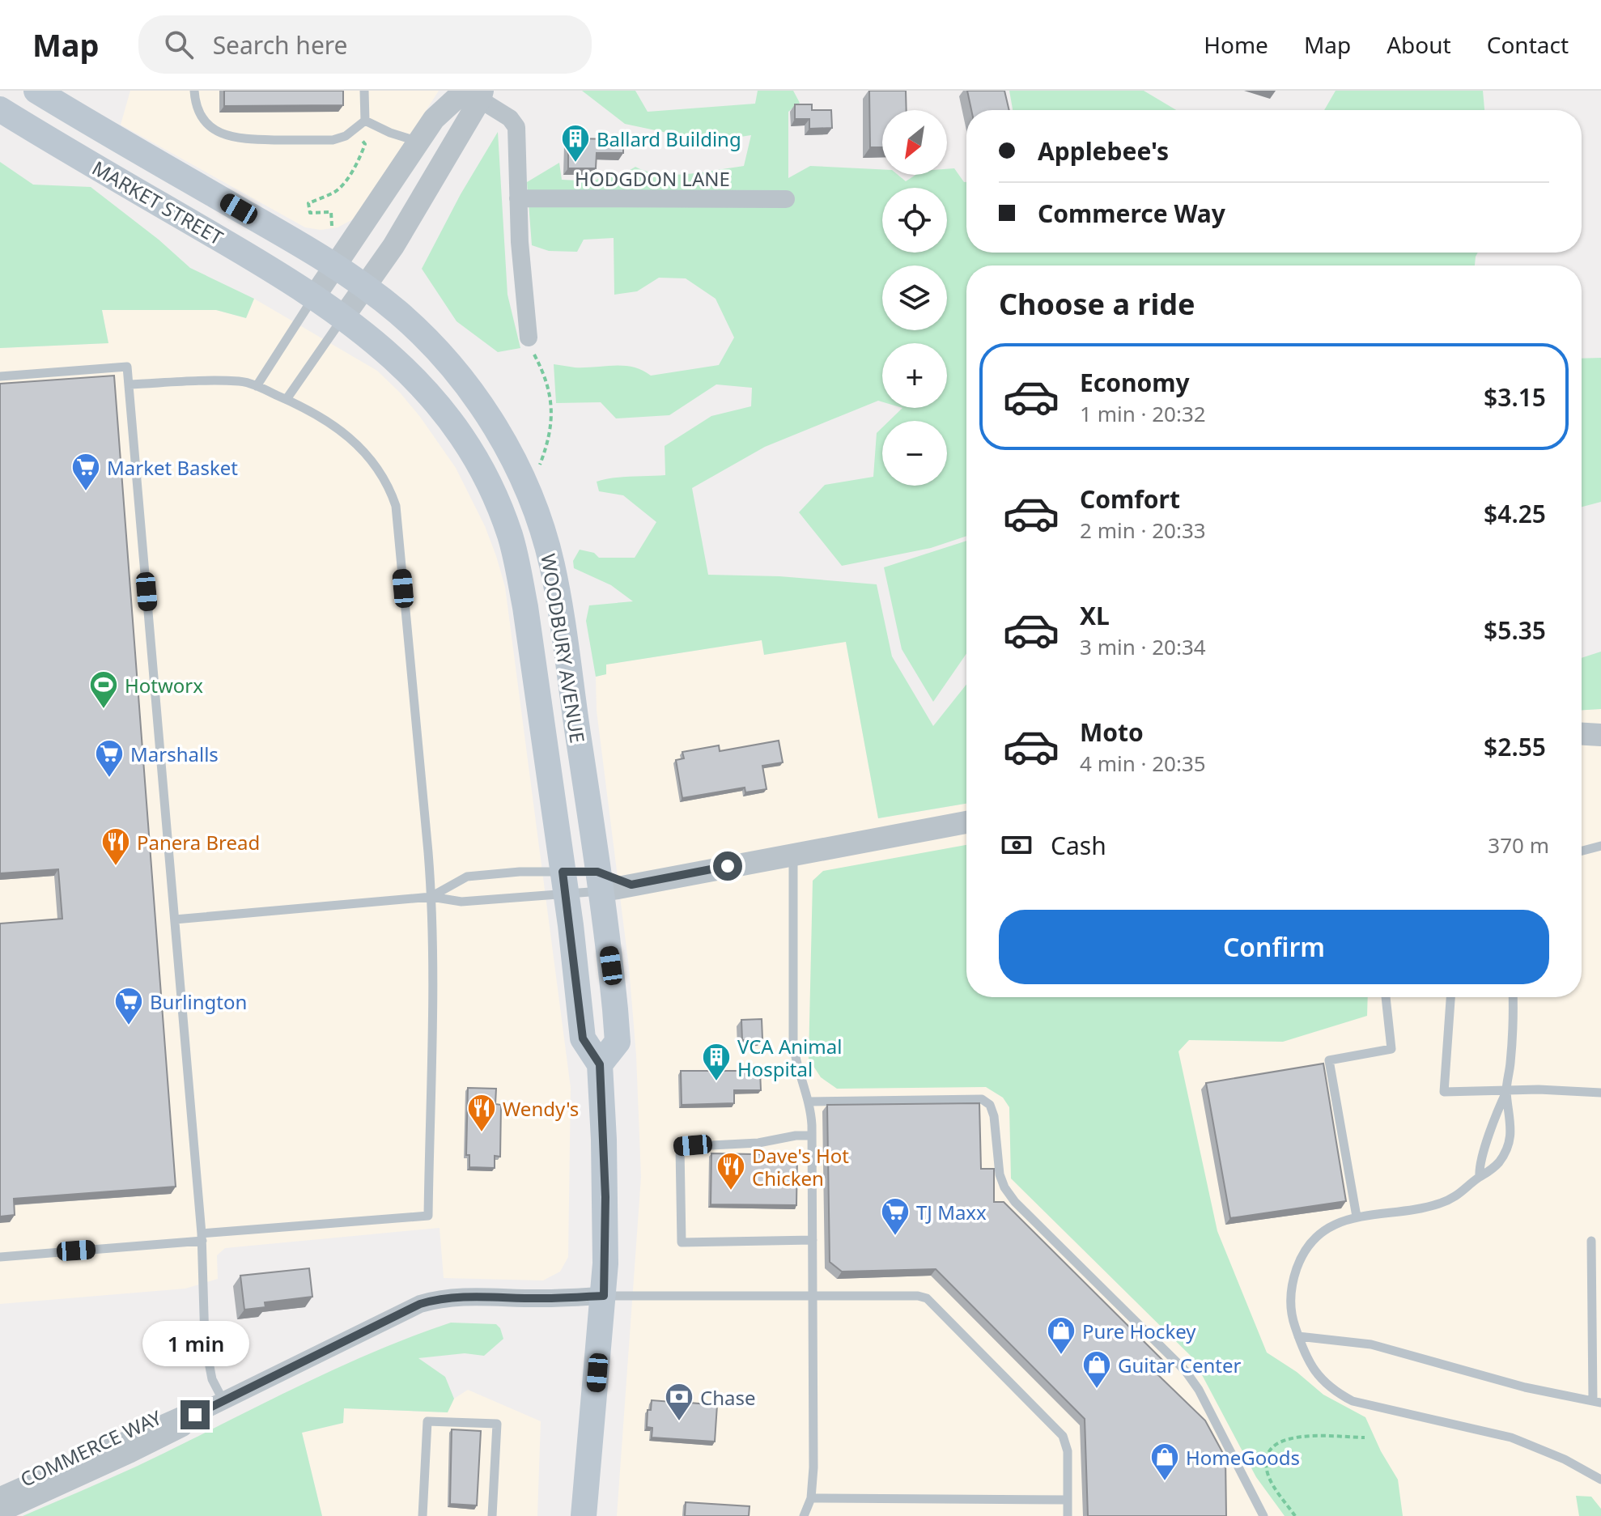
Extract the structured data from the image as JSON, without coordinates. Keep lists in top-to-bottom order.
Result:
{
  "streets": {
    "main road": ["MARKET STREET", "WOODBURY AVENUE"],
    "street": ["HODGDON LANE", "COMMERCE WAY"]
  },
  "crossings": [
    ["MARKET STREET", "WOODBURY AVENUE"],
    ["WOODBURY AVENUE", "COMMERCE WAY"]
  ],
  "places": {
    "building": ["Ballard Building", "VCA Animal Hospital"],
    "supermarket": [
      "Market Basket",
      "Marshalls",
      "Burlington",
      "TJ Maxx"
    ],
    "sports": ["Hotworx"],
    "restaurant": ["Panera Bread", "Wendy's", "Dave's Hot Chicken"],
    "shop": ["Pure Hockey", "Guitar Center", "HomeGoods"],
    "bank": ["Chase"]
  },
  "north": "bottom left",
  "page": {
    "header": "Map",
    "search": "Search here",
    "nav": [
      "Home",
      "Map",
      "About",
      "Contact"
    ],
    "map_buttons": ["+", "−"],
    "banner": ["Applebee's", "Commerce Way"],
    "heading": "Choose a ride",
    "list": [
      {
        "name": "Economy",
        "note": "1 min · 20:32",
        "value": "$3.15"
      },
      {
        "name": "Comfort",
        "note": "2 min · 20:33",
        "value": "$4.25"
      },
      {
        "name": "XL",
        "note": "3 min · 20:34",
        "value": "$5.35"
      },
      {
        "name": "Moto",
        "note": "4 min · 20:35",
        "value": "$2.55"
      }
    ],
    "pay": ["Cash", "370 m"],
    "buttons": "Confirm",
    "bubble": "1 min"
  }
}
